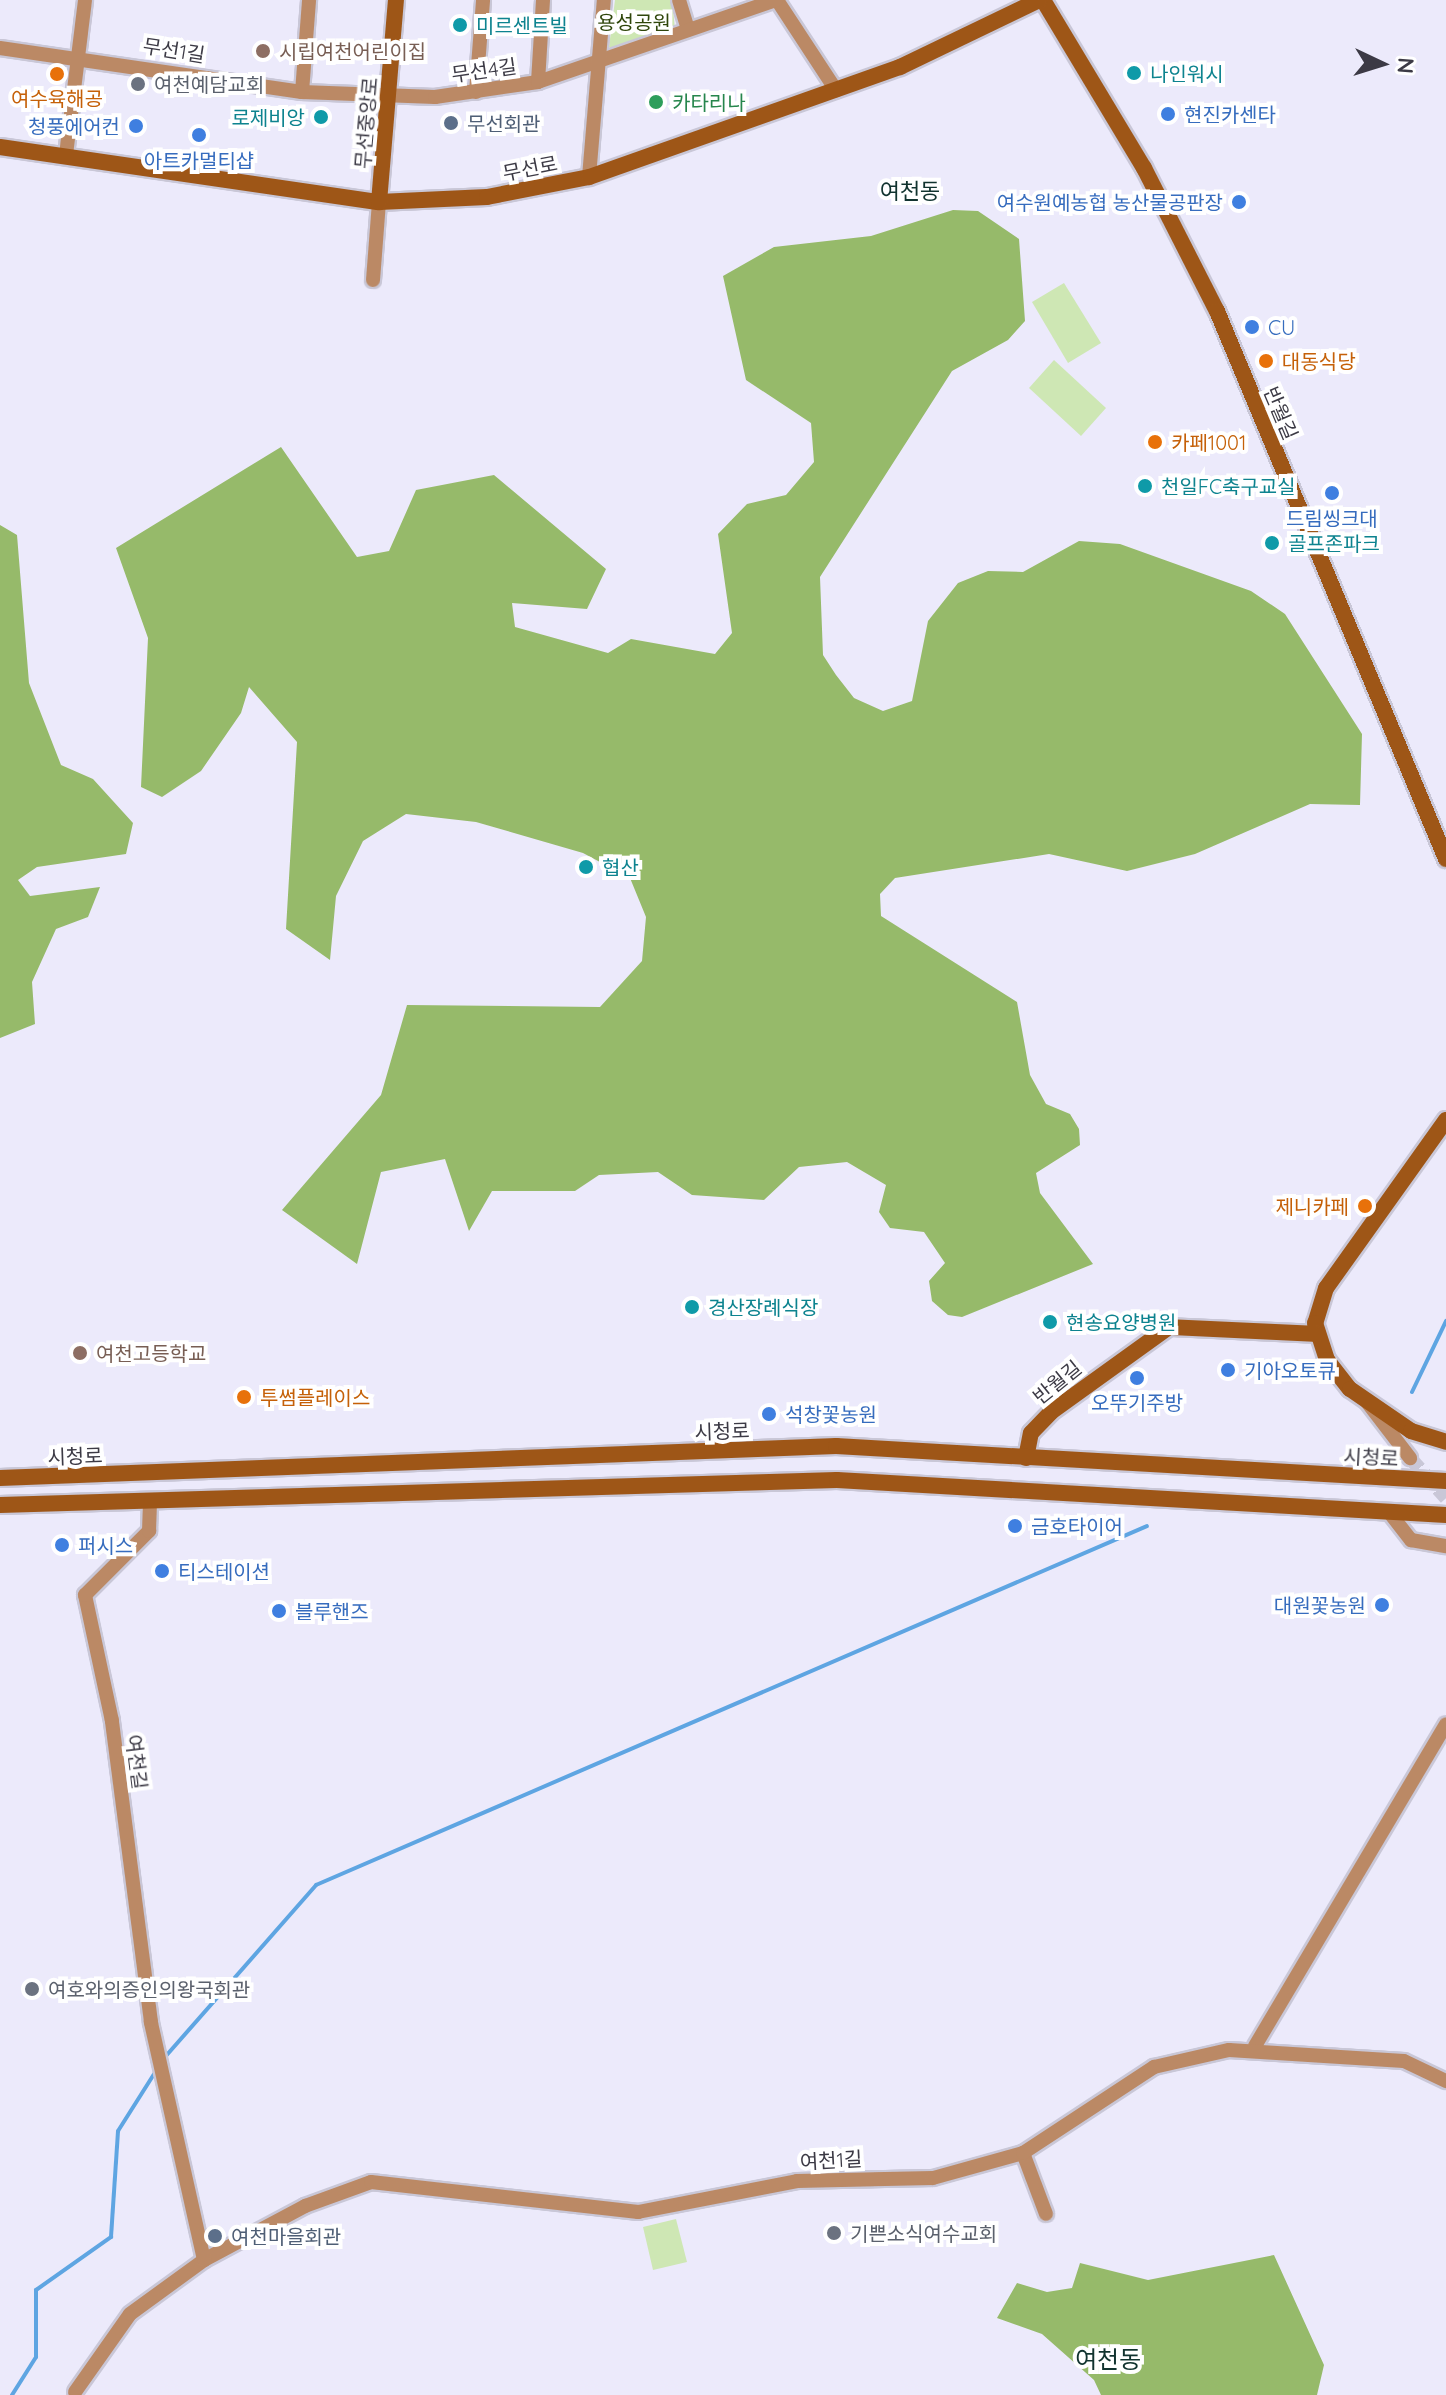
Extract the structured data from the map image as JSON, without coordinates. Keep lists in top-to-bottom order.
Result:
{
  "streets": {
    "street": [
      "무선1길",
      "무선4길",
      "무선중앙로",
      "무선로",
      "반월길",
      "시청로",
      "여천길",
      "여천1길"
    ]
  },
  "crossings": [
    ["무선1길", "무선4길"],
    ["무선1길", "무선중앙로"],
    ["무선4길", "무선중앙로"],
    ["무선4길", "무선로"],
    ["무선중앙로", "무선로"],
    ["무선로", "반월길"],
    ["반월길", "시청로"],
    ["여천길", "여천1길"]
  ],
  "districts": ["여천동", "여천동"],
  "parks": ["용성공원"],
  "places": [
    "미르센트빌",
    "시립여천어린이집",
    "나인워시",
    "여수육해공",
    "여천예담교회",
    "카타리나",
    "현진카센타",
    "로제비앙",
    "무선회관",
    "청풍에어컨",
    "아트카멀티샵",
    "여수원예농협 농산물공판장",
    "CU",
    "대동식당",
    "카페1001",
    "천일FC축구교실",
    "드림씽크대",
    "골프존파크",
    "협산",
    "제니카페",
    "경산장례식장",
    "현송요양병원",
    "여천고등학교",
    "기아오토큐",
    "오뚜기주방",
    "투썸플레이스",
    "석창꽃농원",
    "금호타이어",
    "퍼시스",
    "티스테이션",
    "대원꽃농원",
    "블루핸즈",
    "여호와의증인의왕국회관",
    "기쁜소식여수교회",
    "여천마을회관"
  ],
  "north": "right"
}
